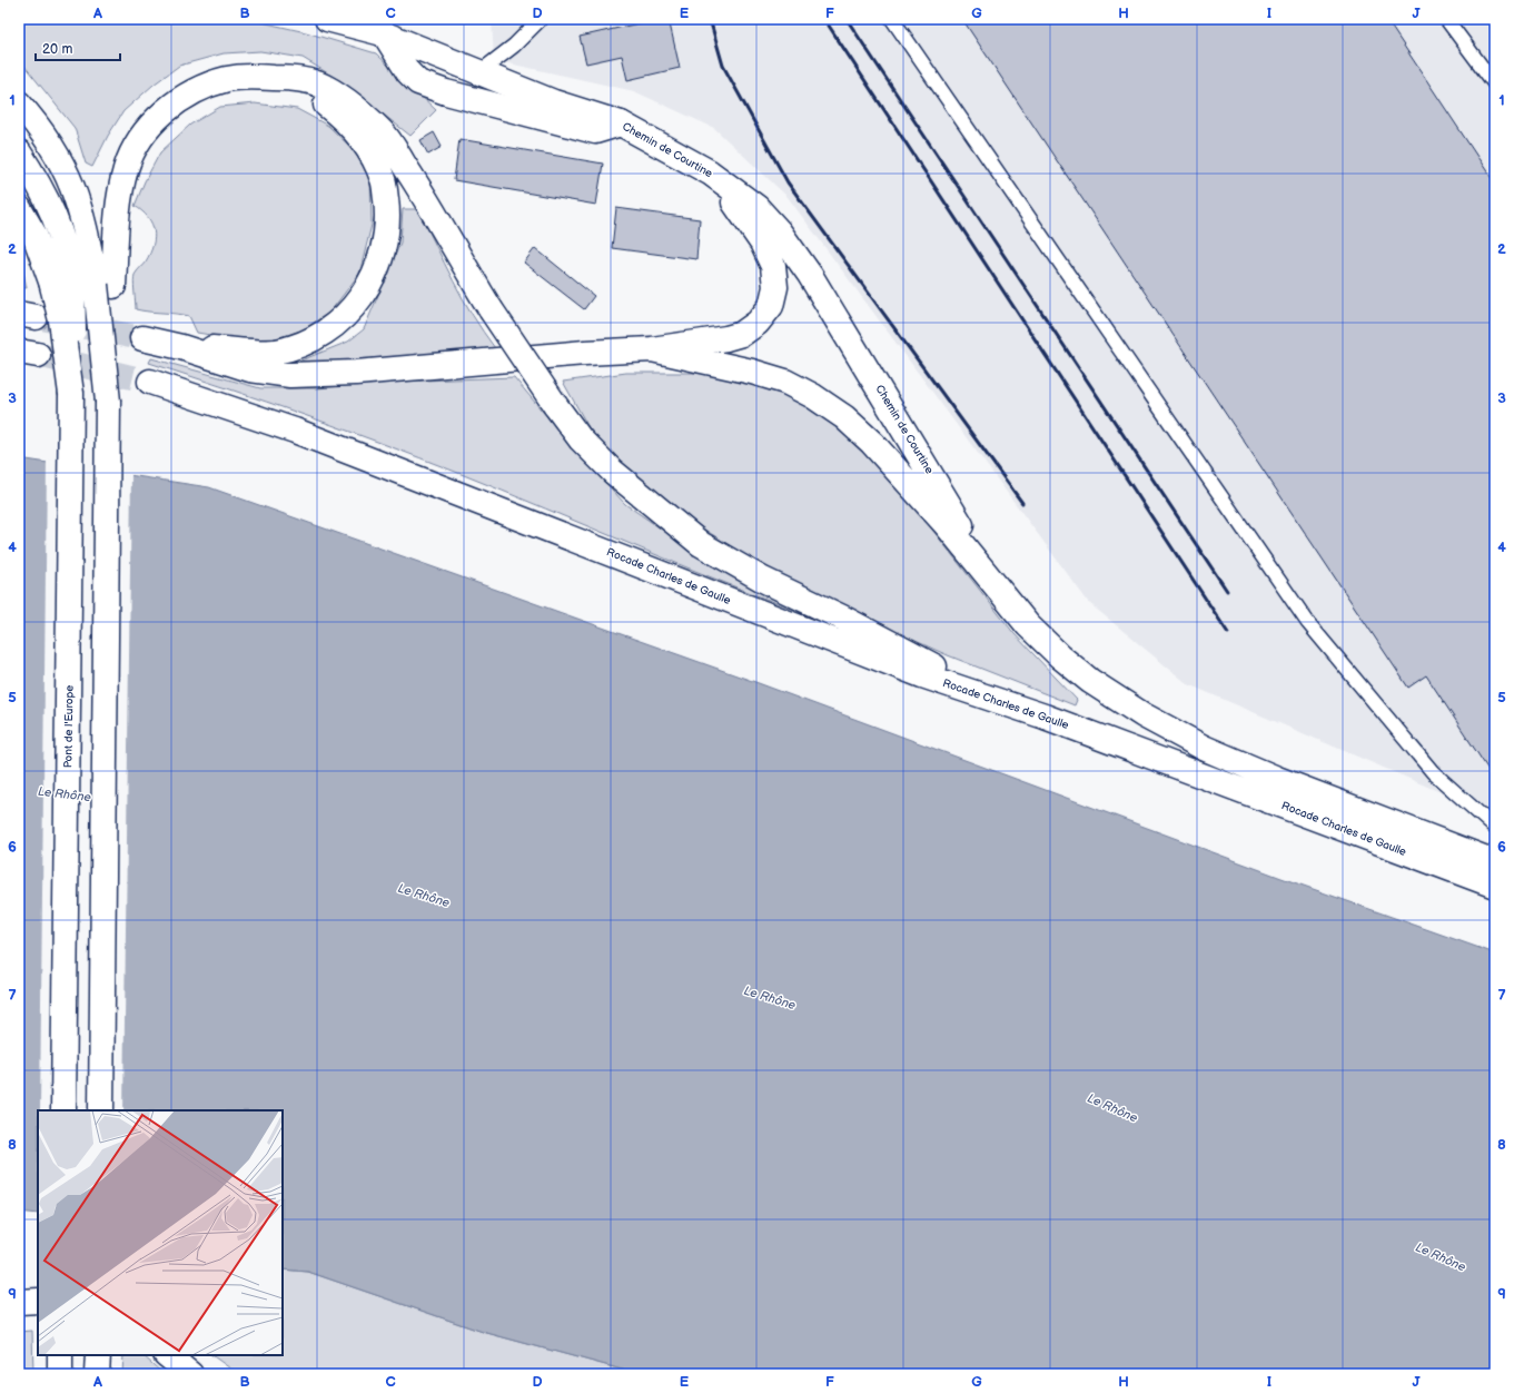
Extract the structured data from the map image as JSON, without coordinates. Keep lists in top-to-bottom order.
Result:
{
  "streets": {
    "main road": ["Chemin de Courtine", "Rocade Charles de Gaulle", "Pont de l'Europe"]
  },
  "water": ["Le Rhône"],
  "scale_bar": "20 m",
  "grid": {
    "columns": [
      "A",
      "B",
      "C",
      "D",
      "E",
      "F",
      "G",
      "H",
      "I",
      "J"
    ],
    "rows": [
      "1",
      "2",
      "3",
      "4",
      "5",
      "6",
      "7",
      "8",
      "9"
    ]
  }
}
